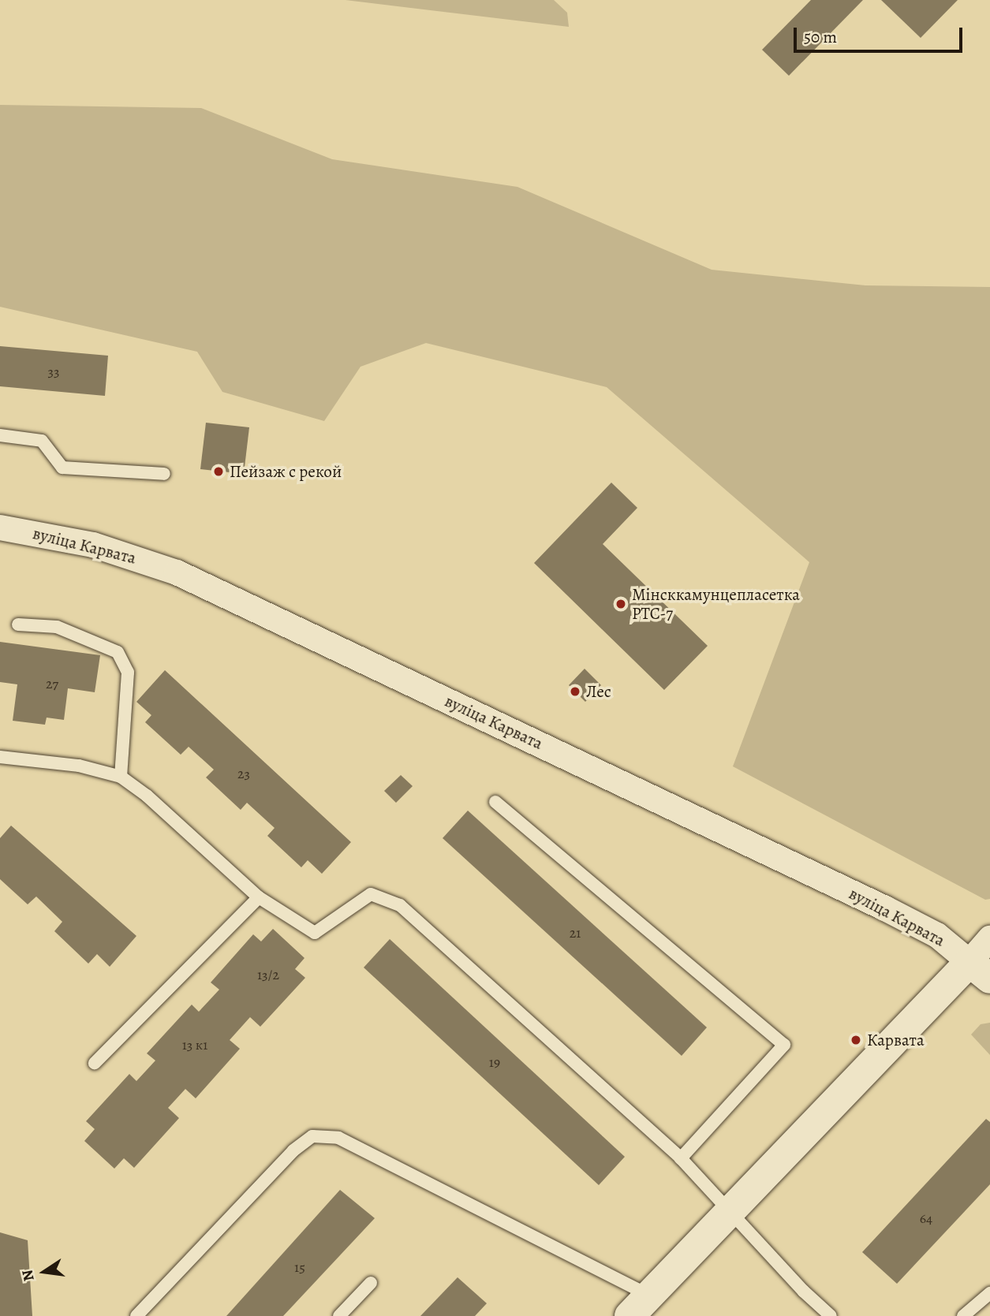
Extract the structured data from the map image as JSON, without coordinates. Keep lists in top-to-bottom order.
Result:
{
  "streets": {
    "street": ["вуліца Карвата"]
  },
  "places": [
    "Пейзаж с рекой",
    "Мінсккамунцепласетка РТС-7",
    "Лес",
    "Карвата"
  ],
  "house_numbers": [
    "33",
    "27",
    "23",
    "21",
    "13/2",
    "13 к1",
    "19",
    "64",
    "15"
  ],
  "scale_bar": "50 m",
  "north": "left"
}
